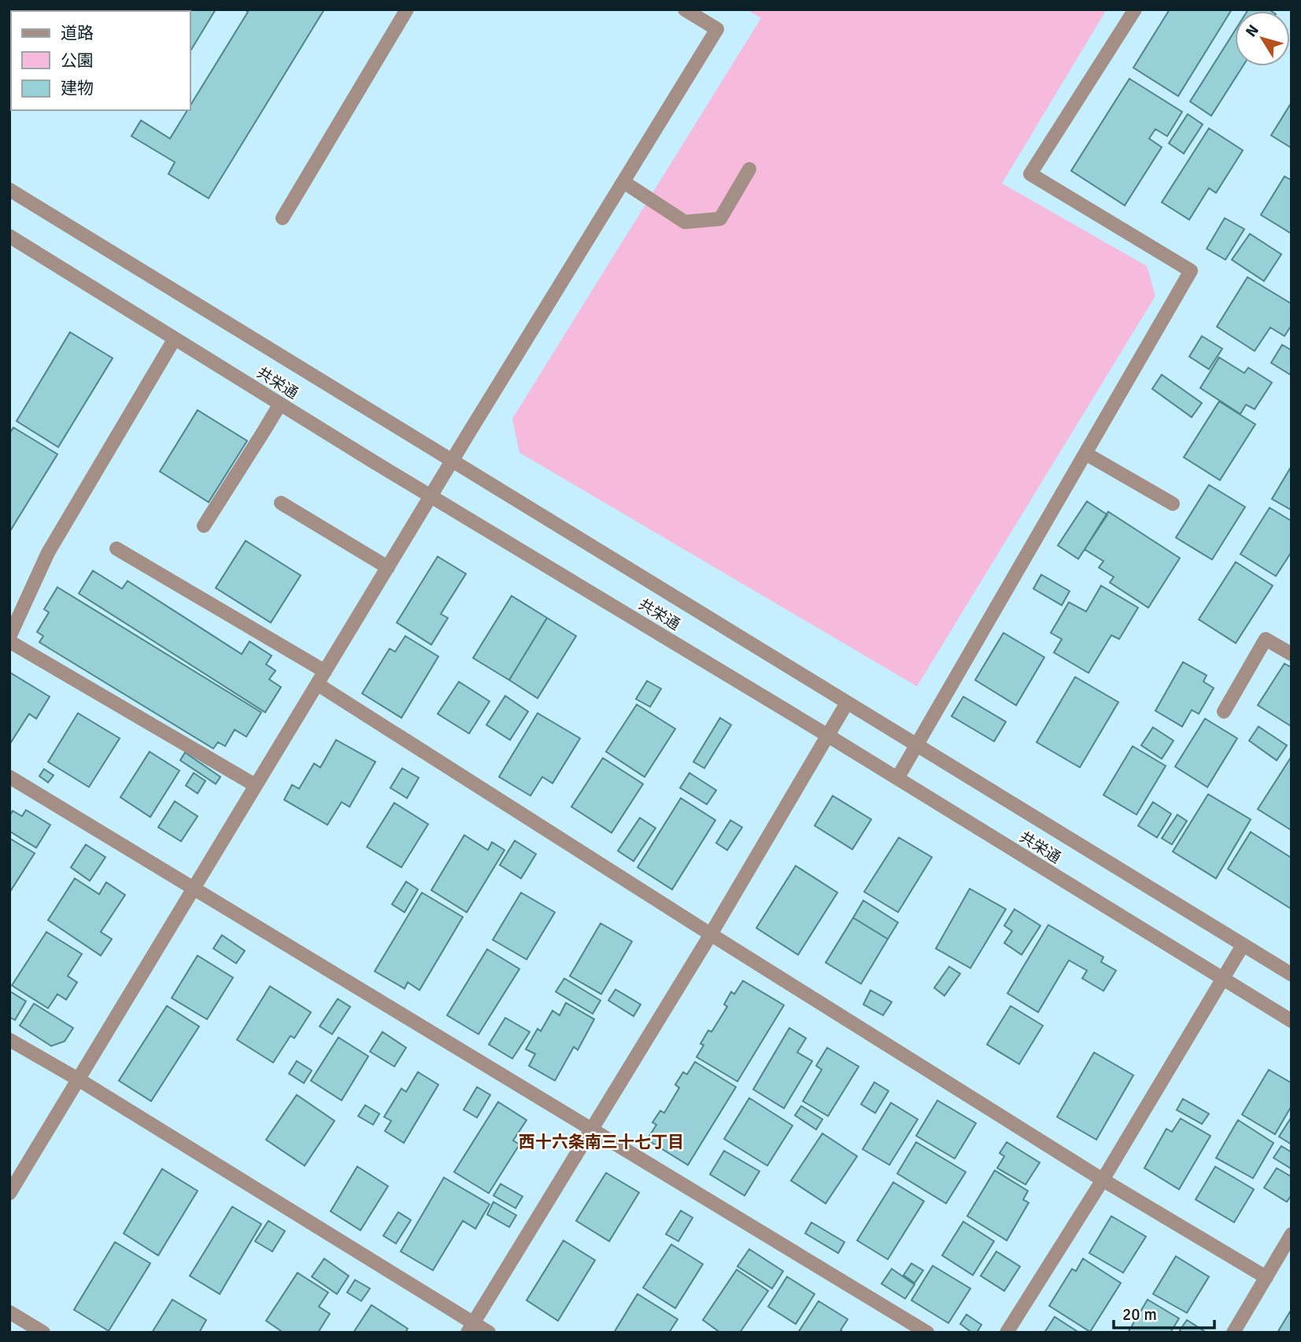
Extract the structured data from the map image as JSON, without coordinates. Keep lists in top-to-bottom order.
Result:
{
  "streets": {
    "street": ["共栄通"]
  },
  "districts": ["西十六条南三十七丁目"],
  "legend": ["道路", "公園", "建物"],
  "scale_bar": "20 m",
  "north": "top left"
}
